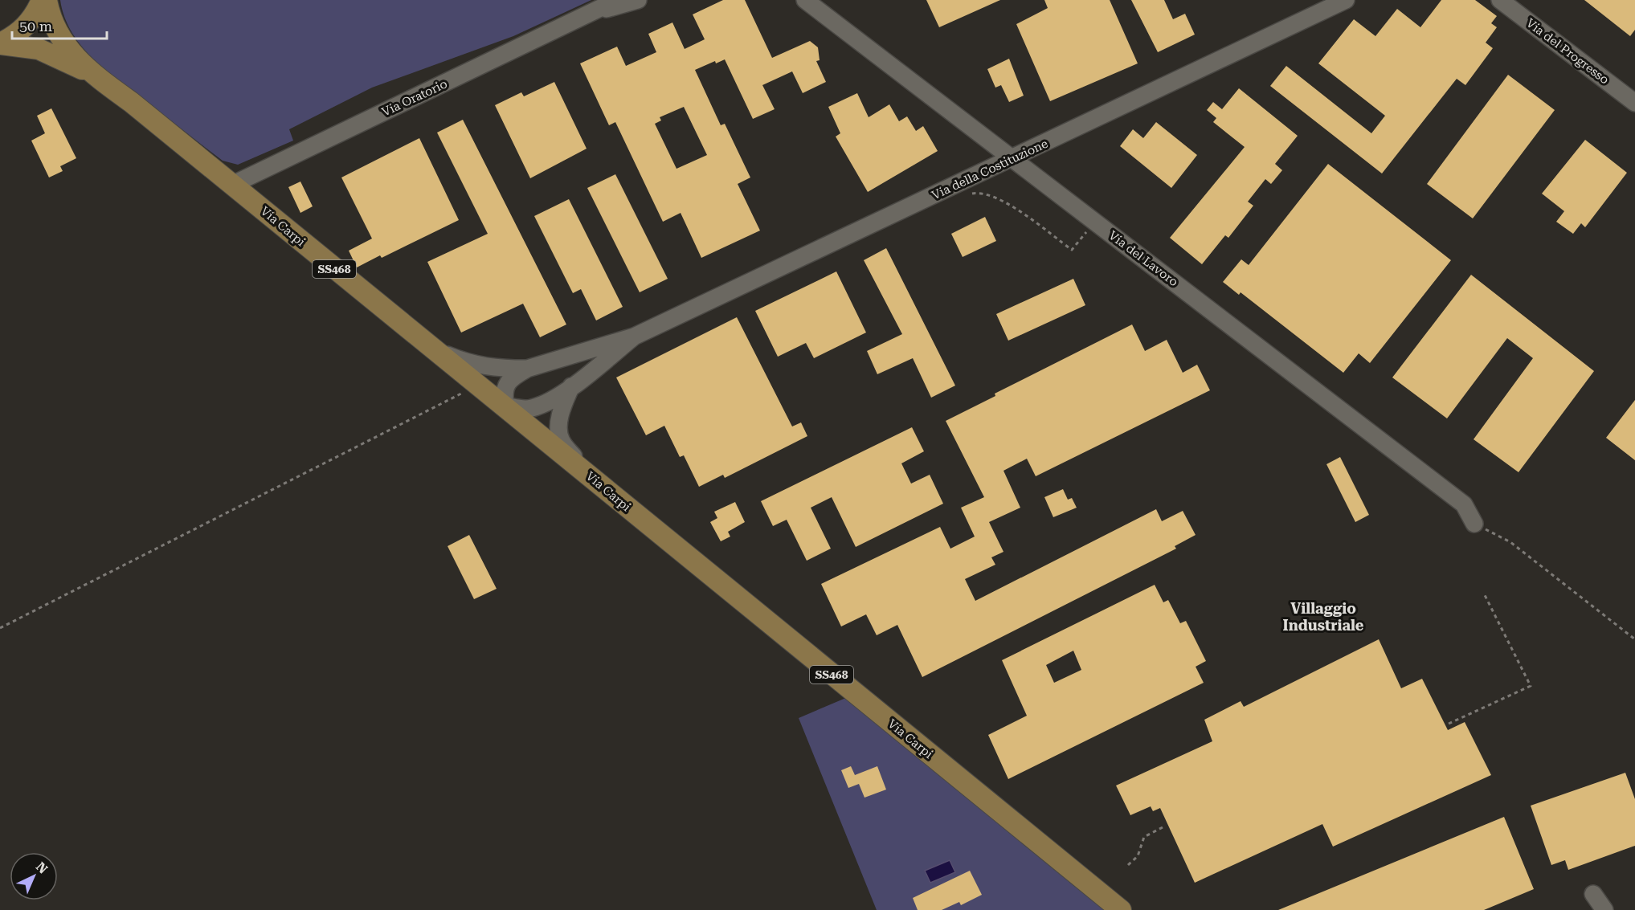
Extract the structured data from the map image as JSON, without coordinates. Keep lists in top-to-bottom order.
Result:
{
  "streets": {
    "main road": ["Via Carpi", "SS468"],
    "street": [
      "Via del Progresso",
      "Via Oratorio",
      "Via della Costituzione",
      "Via del Lavoro"
    ]
  },
  "crossings": [
    ["Via Oratorio", "Via Carpi"],
    ["Via della Costituzione", "Via Carpi"],
    ["Via della Costituzione", "Via del Lavoro"]
  ],
  "districts": ["Villaggio Industriale"],
  "scale_bar": "50 m",
  "north": "top right"
}
